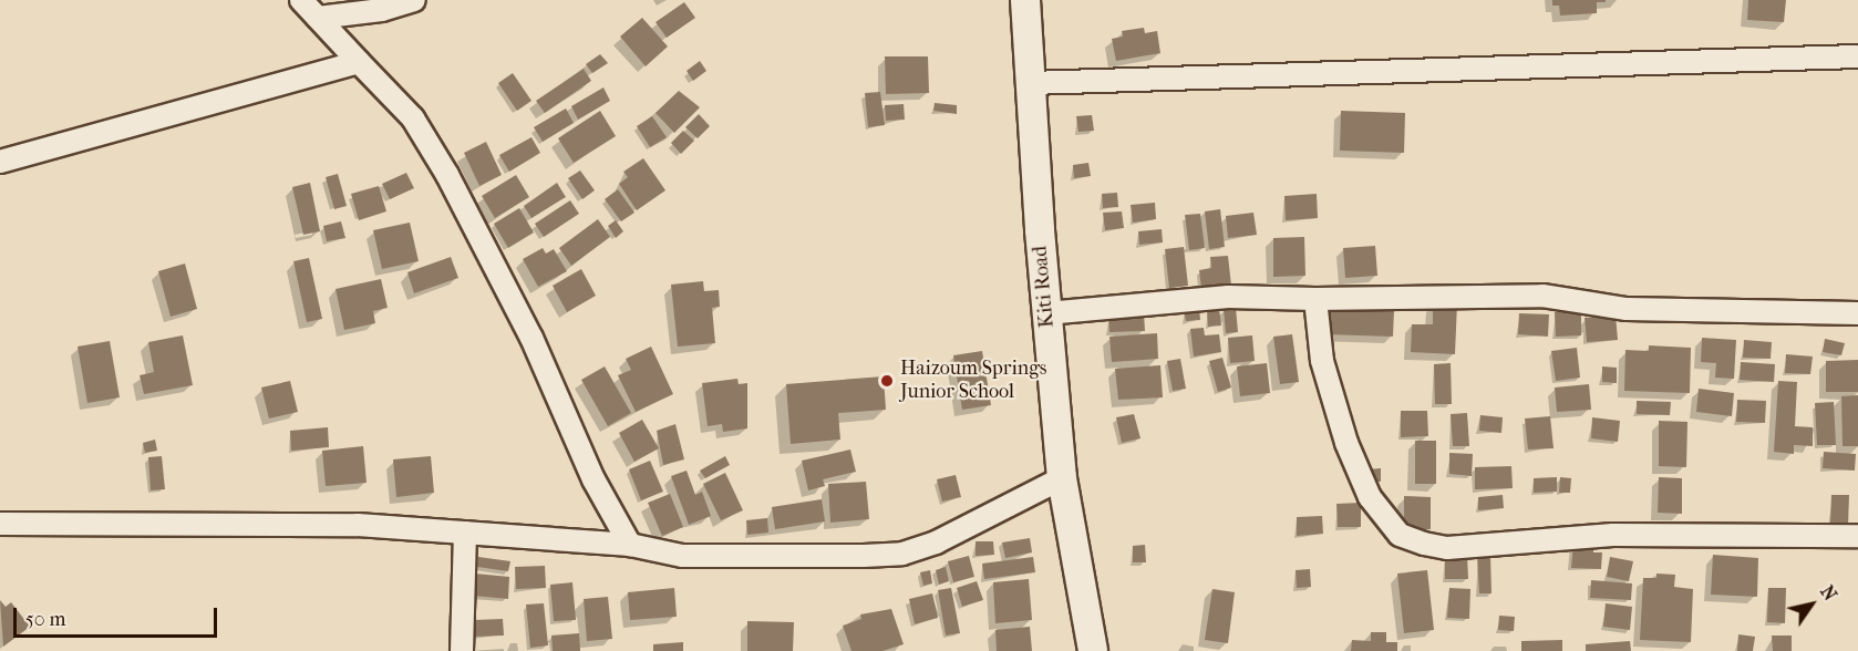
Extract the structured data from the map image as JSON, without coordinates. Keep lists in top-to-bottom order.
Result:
{
  "streets": {
    "street": ["Kiti Road"]
  },
  "places": ["Haizoum Springs Junior School"],
  "scale_bar": "50 m",
  "north": "top right"
}
